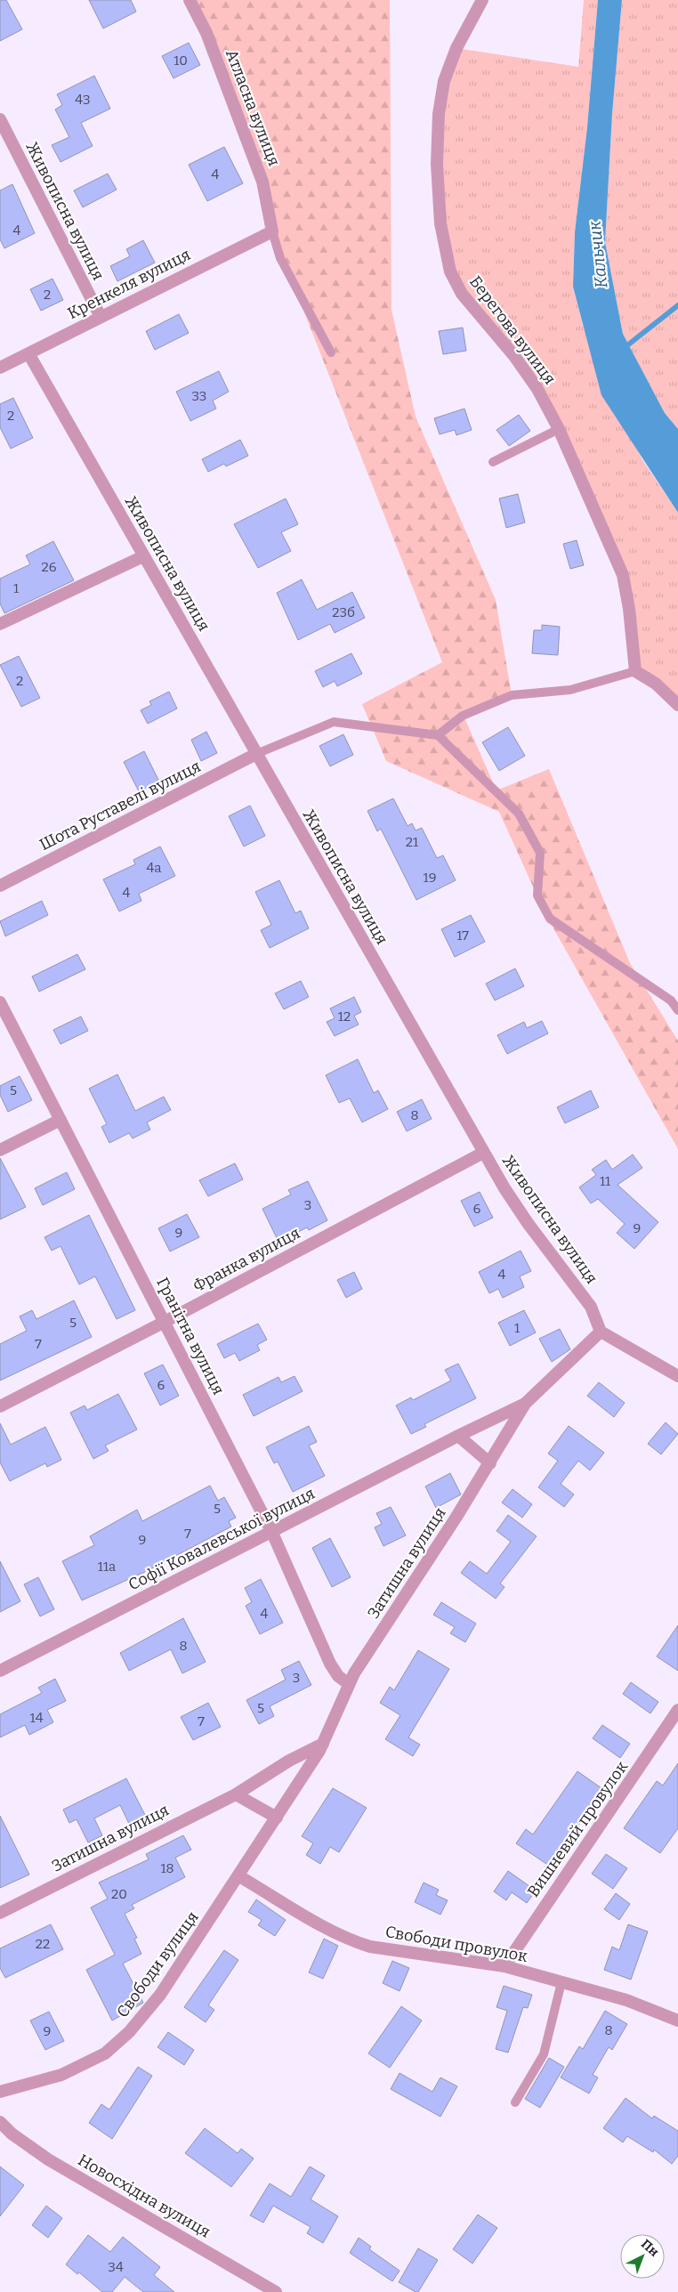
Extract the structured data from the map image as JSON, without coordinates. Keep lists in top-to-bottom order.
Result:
{
  "streets": {
    "street": [
      "Атласна вулиця",
      "Живописна вулиця",
      "Кренкеля вулиця",
      "Берегова вулиця",
      "Шота Руставелі вулиця",
      "Франка вулиця",
      "Гранітна вулиця",
      "Софії Ковалевської вулиця",
      "Затишна вулиця",
      "Вишневий провулок",
      "Свободи провулок",
      "Свободи вулиця",
      "Новосхідна вулиця"
    ]
  },
  "crossings": [
    ["Атласна вулиця", "Кренкеля вулиця"],
    ["Живописна вулиця", "Кренкеля вулиця"],
    ["Живописна вулиця", "Шота Руставелі вулиця"],
    ["Живописна вулиця", "Франка вулиця"],
    ["Живописна вулиця", "Софії Ковалевської вулиця"],
    ["Франка вулиця", "Гранітна вулиця"],
    ["Гранітна вулиця", "Софії Ковалевської вулиця"],
    ["Гранітна вулиця", "Затишна вулиця"],
    ["Софії Ковалевської вулиця", "Затишна вулиця"],
    ["Затишна вулиця", "Свободи вулиця"],
    ["Вишневий провулок", "Свободи провулок"],
    ["Свободи провулок", "Свободи вулиця"]
  ],
  "water": ["Кальчик"],
  "house_numbers": [
    "10",
    "43",
    "4",
    "4",
    "2",
    "33",
    "2",
    "26",
    "1",
    "23б",
    "2",
    "21",
    "4а",
    "19",
    "4",
    "17",
    "12",
    "5",
    "8",
    "11",
    "3",
    "6",
    "9",
    "9",
    "4",
    "5",
    "1",
    "7",
    "6",
    "5",
    "7",
    "9",
    "11а",
    "4",
    "8",
    "3",
    "5",
    "14",
    "7",
    "18",
    "20",
    "22",
    "8",
    "9",
    "34"
  ],
  "north": "top right"
}
